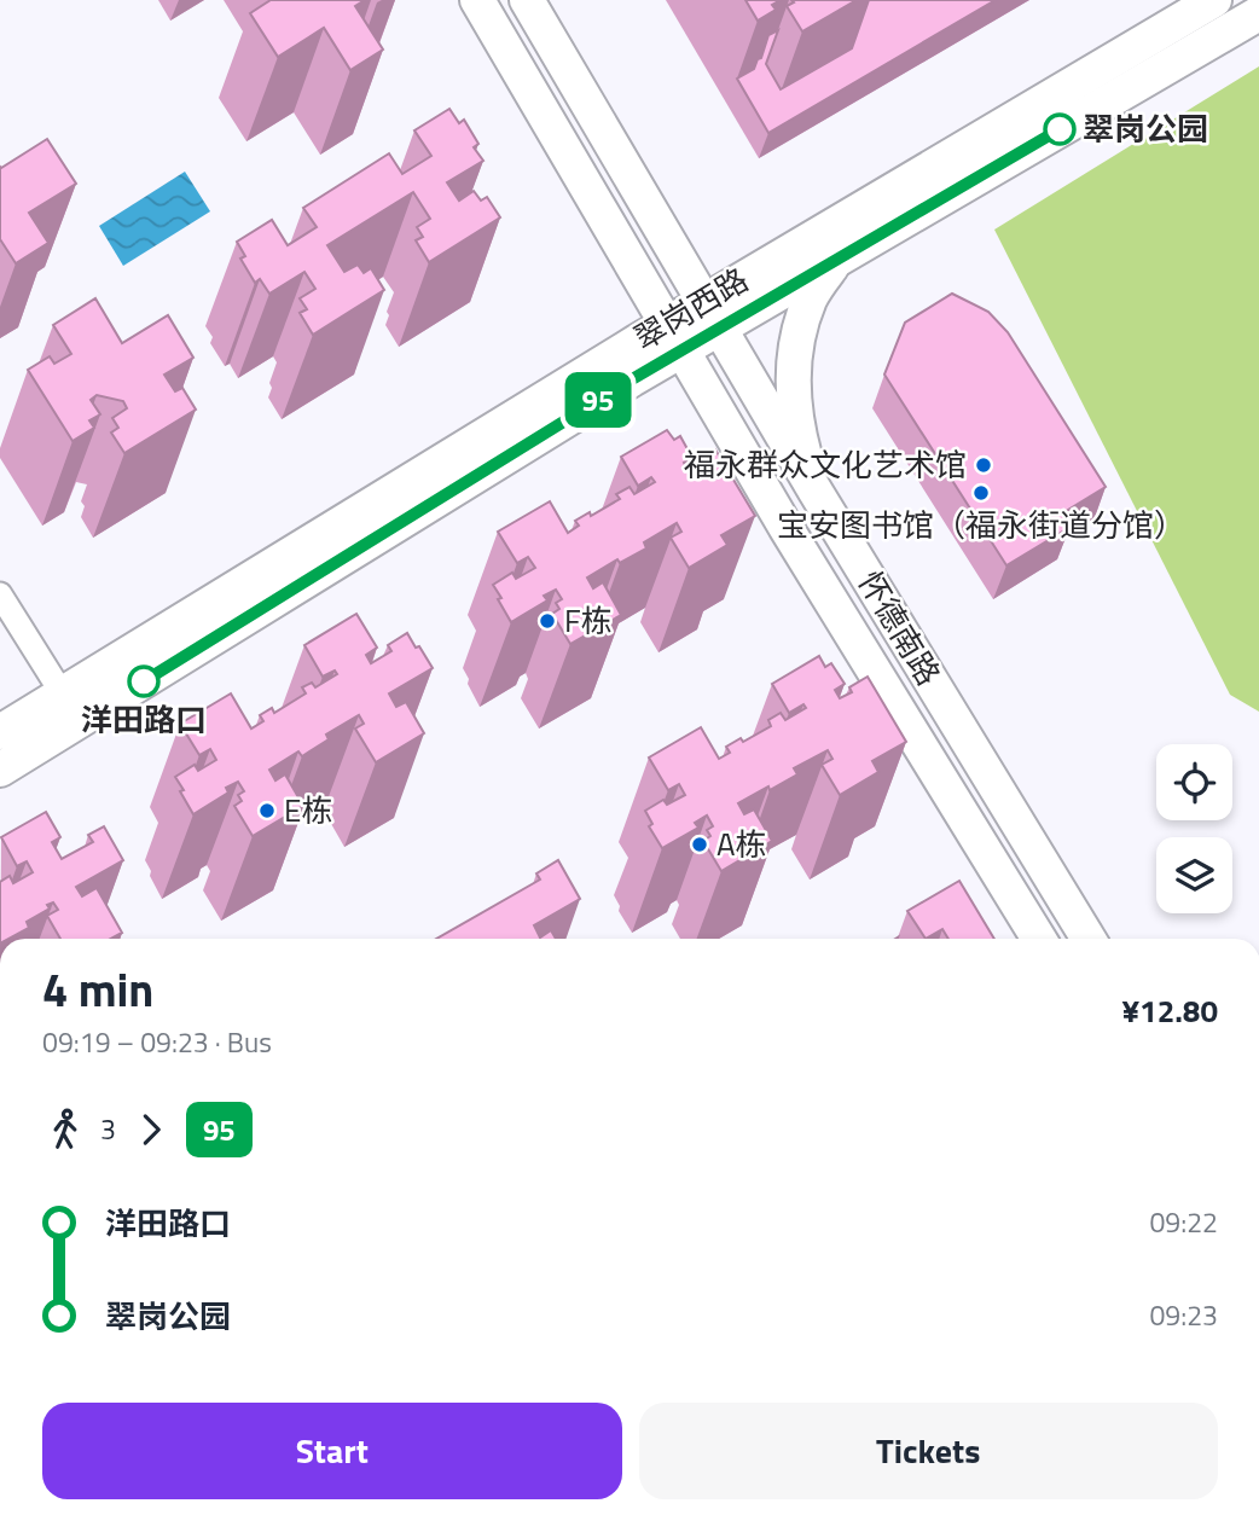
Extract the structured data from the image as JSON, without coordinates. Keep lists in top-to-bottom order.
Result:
{
  "streets": {
    "main road": ["翠岗西路", "怀德南路"]
  },
  "crossings": [
    ["翠岗西路", "怀德南路"]
  ],
  "places": [
    "翠岗公园",
    "福永群众文化艺术馆",
    "宝安图书馆（福永街道分馆）",
    "F栋",
    "洋田路口",
    "E栋",
    "A栋"
  ],
  "lines": ["bus line 95"],
  "page": {
    "on_map": "95",
    "heading": ["4 min", "09:19 – 09:23 · Bus", "¥12.80"],
    "legs": ["3", "95"],
    "list": [
      {
        "name": "洋田路口",
        "value": "09:22"
      },
      {
        "name": "翠岗公园",
        "value": "09:23"
      }
    ],
    "buttons": ["Start", "Tickets"]
  }
}
